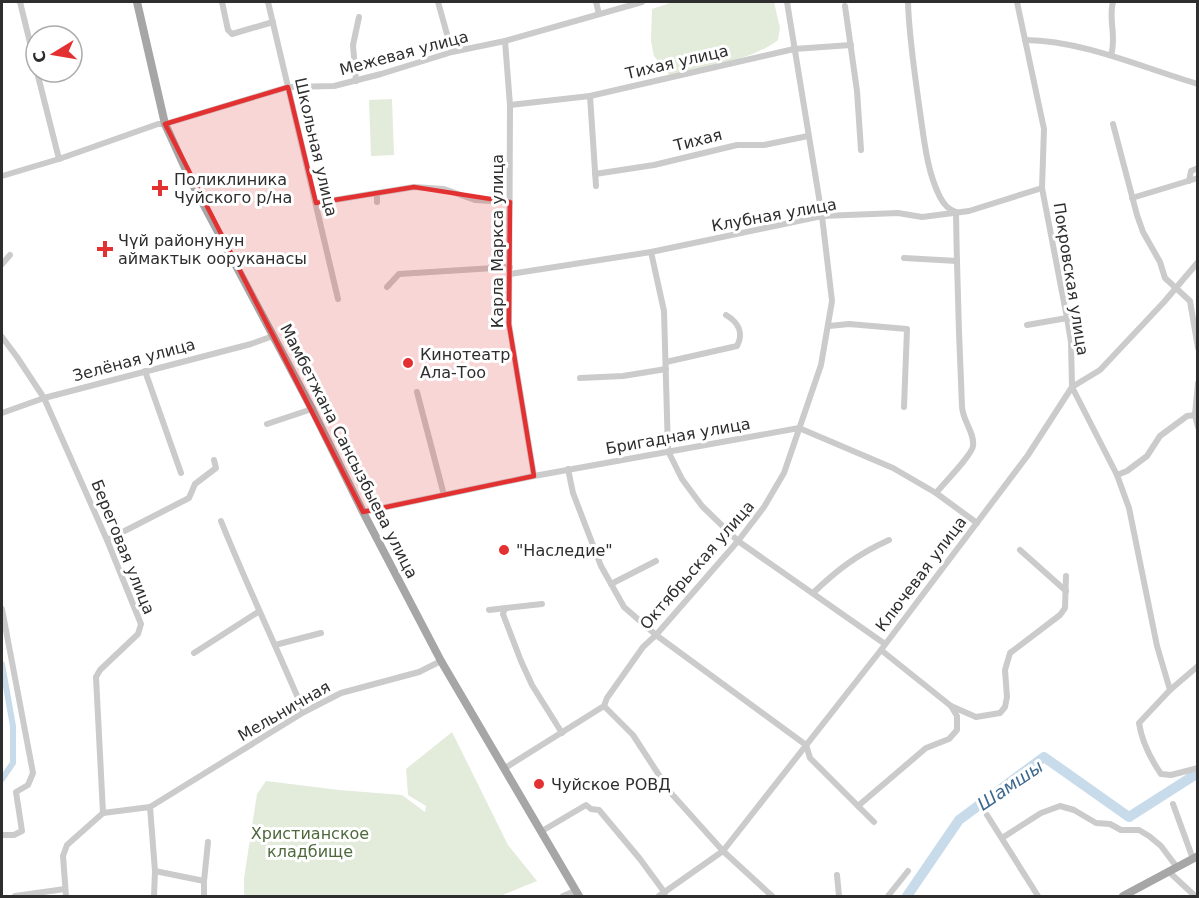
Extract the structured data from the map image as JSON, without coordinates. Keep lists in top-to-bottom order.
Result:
{
  "streets": {
    "main road": ["Мамбетжана Сансызбыева улица"],
    "street": [
      "Межевая улица",
      "Тихая улица",
      "Тихая",
      "Школьная улица",
      "Клубная улица",
      "Карла Маркса улица",
      "Покровская улица",
      "Зелёная улица",
      "Бригадная улица",
      "Береговая улица",
      "Октябрьская улица",
      "Ключевая улица",
      "Мельничная"
    ]
  },
  "crossings": [
    ["Межевая улица", "Школьная улица"],
    ["Межевая улица", "Карла Маркса улица"],
    ["Межевая улица", "Мамбетжана Сансызбыева улица"],
    ["Тихая улица", "Карла Маркса улица"],
    ["Тихая улица", "Октябрьская улица"],
    ["Тихая", "Октябрьская улица"],
    ["Клубная улица", "Карла Маркса улица"],
    ["Клубная улица", "Покровская улица"],
    ["Клубная улица", "Октябрьская улица"],
    ["Карла Маркса улица", "Бригадная улица"],
    ["Покровская улица", "Ключевая улица"],
    ["Зелёная улица", "Мамбетжана Сансызбыева улица"],
    ["Зелёная улица", "Береговая улица"],
    ["Бригадная улица", "Мамбетжана Сансызбыева улица"],
    ["Бригадная улица", "Октябрьская улица"],
    ["Мамбетжана Сансызбыева улица", "Октябрьская улица"],
    ["Мамбетжана Сансызбыева улица", "Мельничная"],
    ["Береговая улица", "Мельничная"]
  ],
  "water": ["Шамшы"],
  "parks": ["Христианское кладбище"],
  "places": {
    "health": ["Поликлиника Чуйского р/на", "Чүй районунун аймактык ооруканасы"],
    "other": ["Кинотеатр Ала-Тоо", "\"Наследие\"", "Чуйское РОВД"]
  },
  "north": "left"
}
